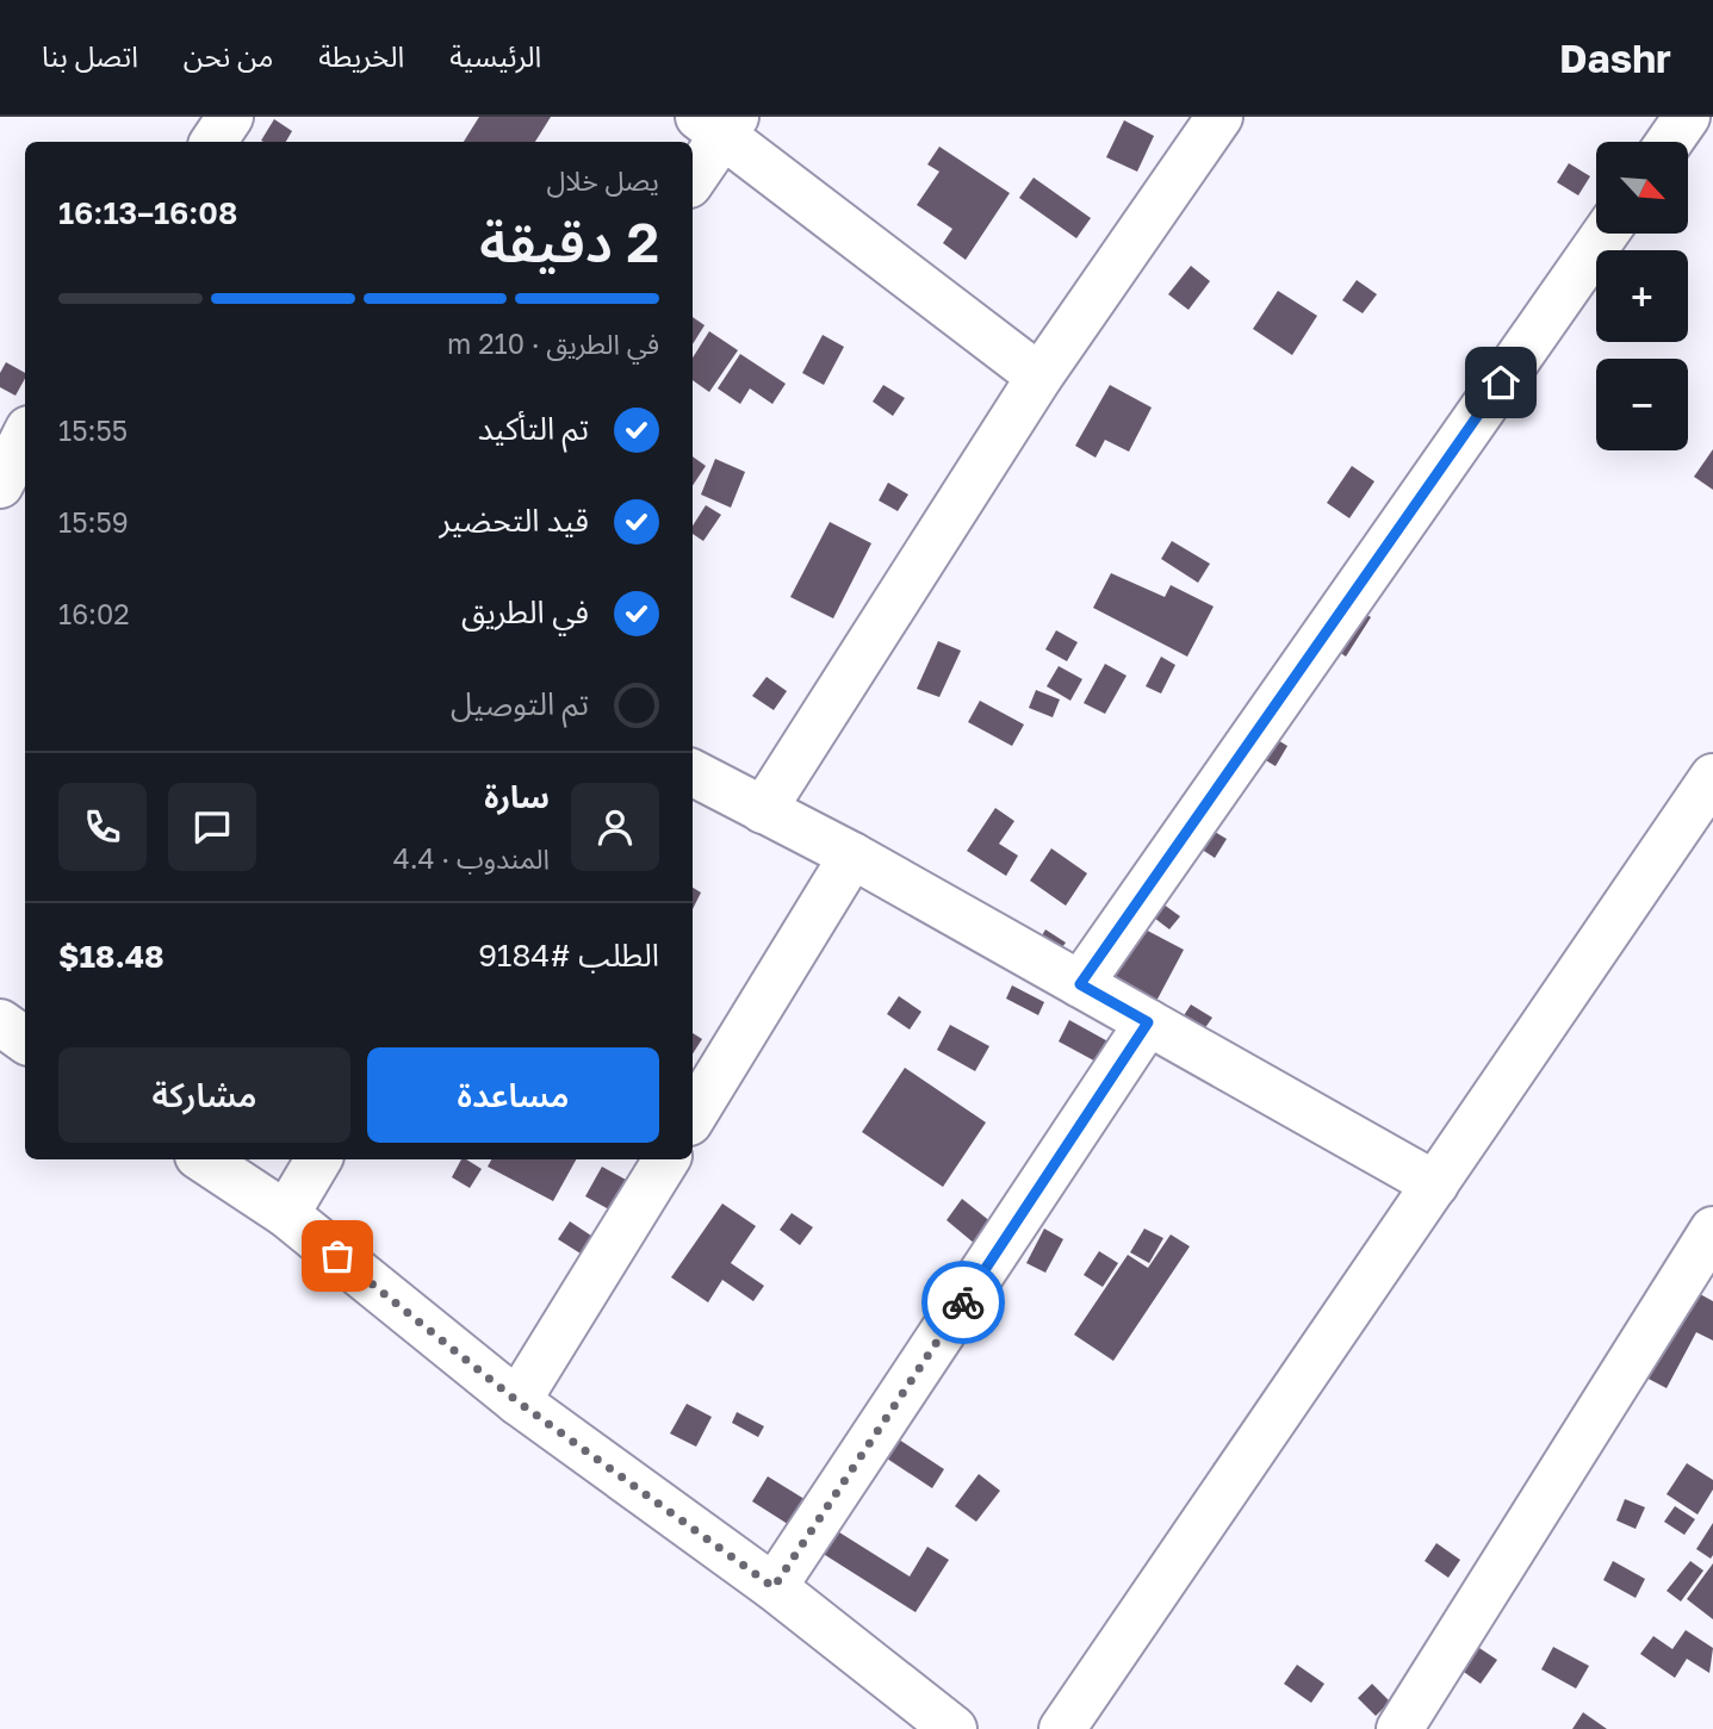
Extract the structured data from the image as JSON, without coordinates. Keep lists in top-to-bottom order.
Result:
{
  "north": "bottom right",
  "page": {
    "header": "Dashr",
    "nav": [
      "الرئيسية",
      "الخريطة",
      "من نحن",
      "اتصل بنا"
    ],
    "map_buttons": ["+", "−"],
    "heading": ["2 دقيقة", "يصل خلال", "16:08–16:13"],
    "panel": [
      "سارة",
      "المندوب · 4.4",
      "الطلب #9184",
      "$18.48"
    ],
    "bar": "في الطريق · 210 m",
    "list": [
      ["تم التأكيد", "15:55"],
      ["قيد التحضير", "15:59"],
      ["في الطريق", "16:02"],
      "تم التوصيل"
    ],
    "buttons": ["مساعدة", "مشاركة"]
  }
}
